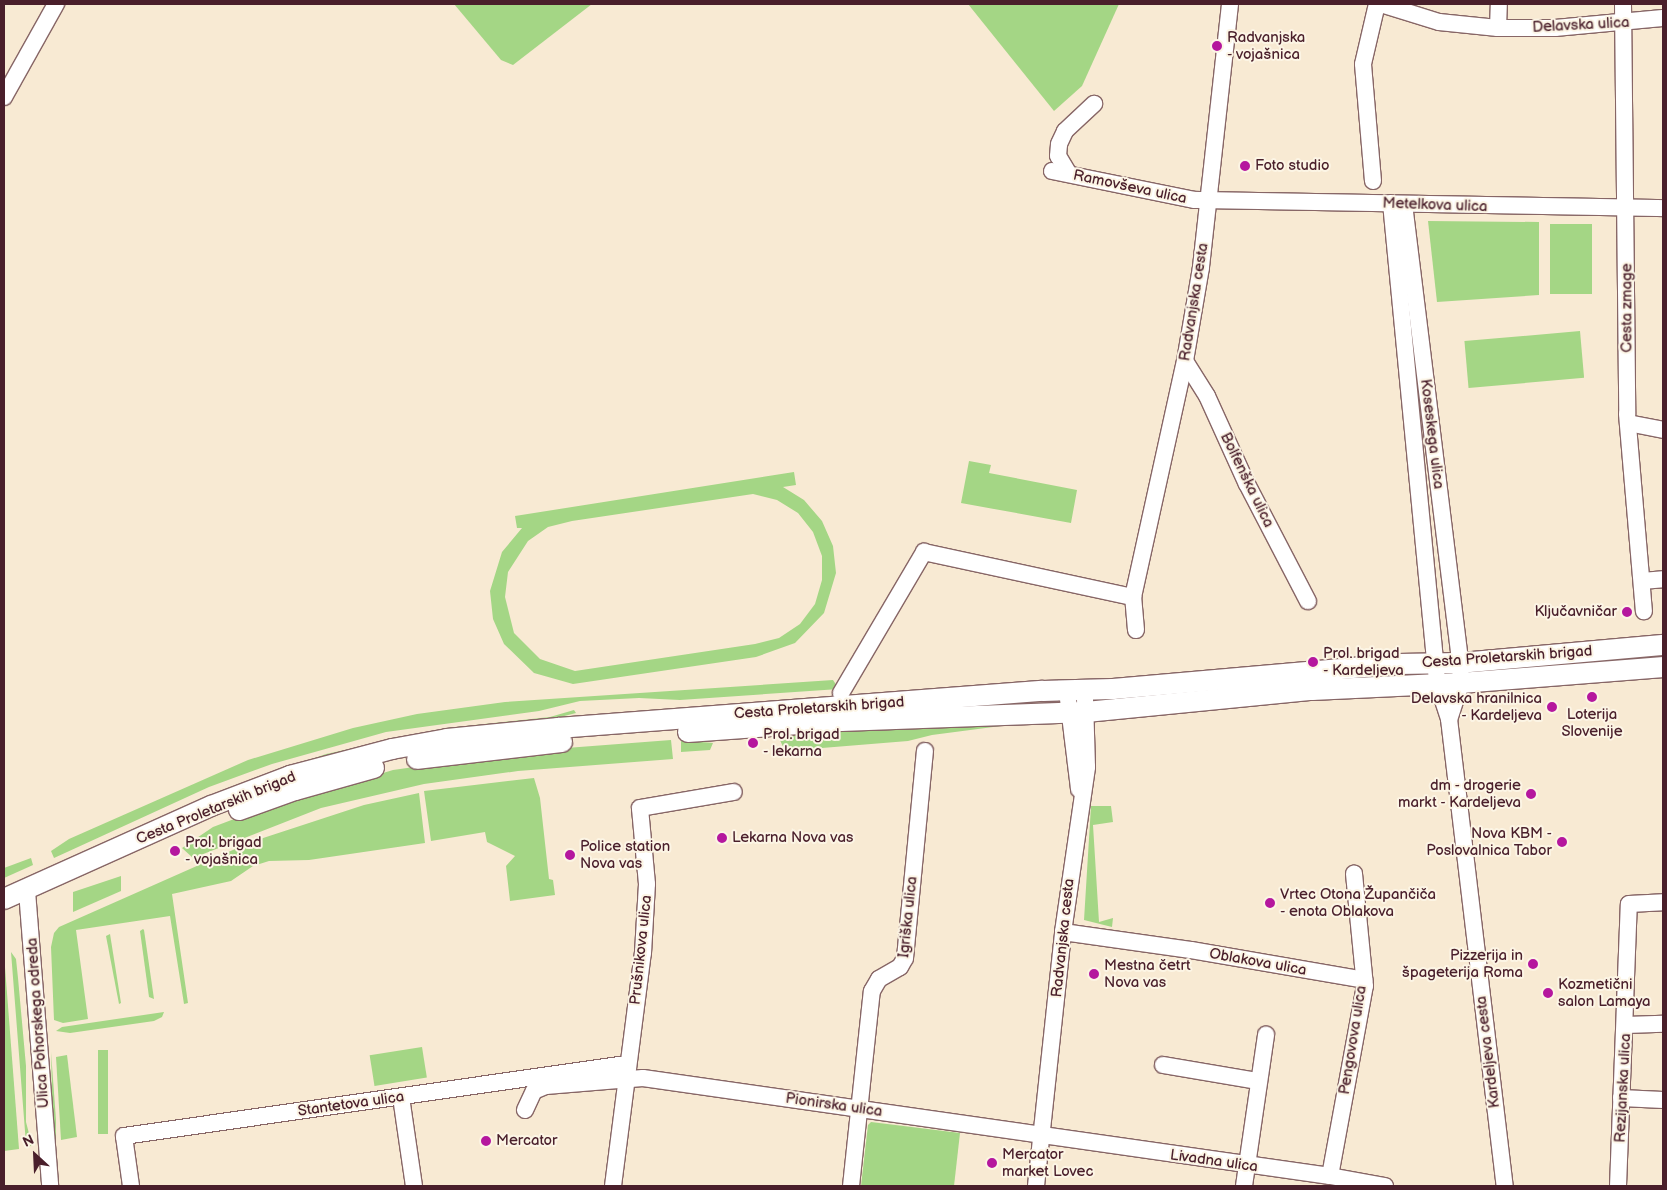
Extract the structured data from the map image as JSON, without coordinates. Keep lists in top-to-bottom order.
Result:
{
  "streets": {
    "main road": ["Cesta Proletarskih brigad"],
    "street": [
      "Delavska ulica",
      "Ramovševa ulica",
      "Metelkova ulica",
      "Radvanjska cesta",
      "Cesta zmage",
      "Koseskega ulica",
      "Bolfenška ulica",
      "Igriška ulica",
      "Prušnikova ulica",
      "Oblakova ulica",
      "Ulica Pohorskega odreda",
      "Pengovova ulica",
      "Kardeljeva cesta",
      "Rezijanska ulica",
      "Stantetova ulica",
      "Pionirska ulica",
      "Livadna ulica"
    ]
  },
  "crossings": [
    ["Delavska ulica", "Cesta zmage"],
    ["Ramovševa ulica", "Metelkova ulica"],
    ["Ramovševa ulica", "Radvanjska cesta"],
    ["Metelkova ulica", "Radvanjska cesta"],
    ["Metelkova ulica", "Cesta zmage"],
    ["Metelkova ulica", "Koseskega ulica"],
    ["Radvanjska cesta", "Bolfenška ulica"],
    ["Radvanjska cesta", "Cesta Proletarskih brigad"],
    ["Radvanjska cesta", "Oblakova ulica"],
    ["Radvanjska cesta", "Pionirska ulica"],
    ["Radvanjska cesta", "Livadna ulica"],
    ["Koseskega ulica", "Cesta Proletarskih brigad"],
    ["Koseskega ulica", "Kardeljeva cesta"],
    ["Cesta Proletarskih brigad", "Ulica Pohorskega odreda"],
    ["Igriška ulica", "Pionirska ulica"],
    ["Prušnikova ulica", "Stantetova ulica"],
    ["Prušnikova ulica", "Pionirska ulica"],
    ["Oblakova ulica", "Pengovova ulica"],
    ["Pengovova ulica", "Livadna ulica"],
    ["Stantetova ulica", "Pionirska ulica"],
    ["Pionirska ulica", "Livadna ulica"]
  ],
  "places": [
    "Radvanjska - vojašnica",
    "Foto studio",
    "Ključavničar",
    "Prol. brigad - Kardeljeva",
    "Loterija Slovenije",
    "Delavska hranilnica - Kardeljeva",
    "Prol. brigad - lekarna",
    "dm - drogerie markt - Kardeljeva",
    "Lekarna Nova vas",
    "Nova KBM - Poslovalnica Tabor",
    "Prol. brigad - vojašnica",
    "Police station Nova vas",
    "Vrtec Otona Župančiča - enota Oblakova",
    "Pizzerija in špageterija Roma",
    "Mestna četrt Nova vas",
    "Kozmetični salon Lamaya",
    "Mercator",
    "Mercator market Lovec"
  ],
  "north": "top left"
}
